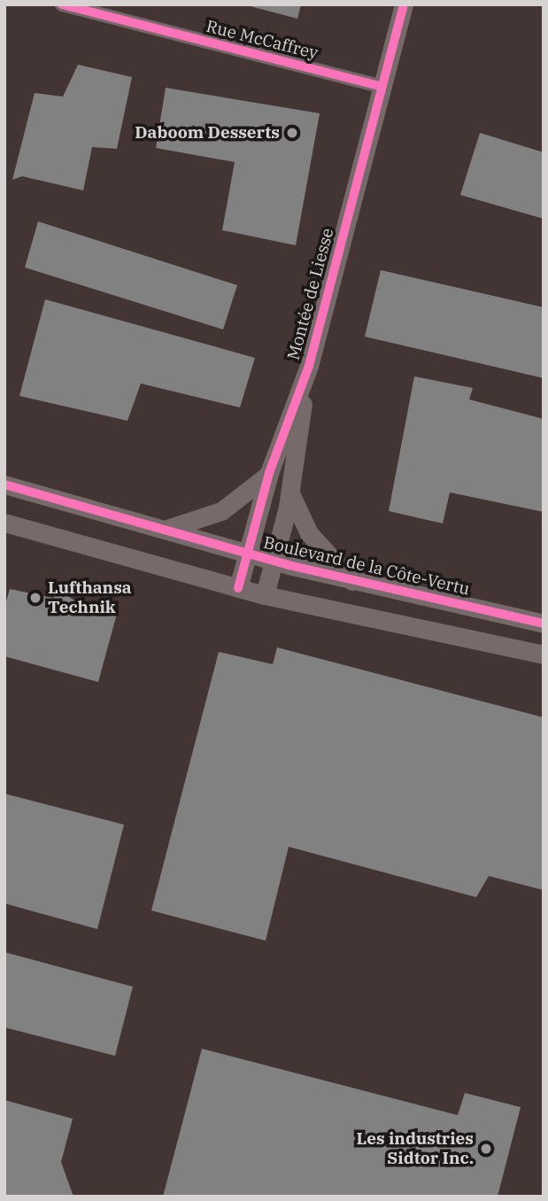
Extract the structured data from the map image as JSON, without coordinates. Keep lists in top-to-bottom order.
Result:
{
  "streets": {
    "street": ["Rue McCaffrey", "Montée de Liesse", "Boulevard de la Côte-Vertu"]
  },
  "crossings": [
    ["Rue McCaffrey", "Montée de Liesse"],
    ["Montée de Liesse", "Boulevard de la Côte-Vertu"]
  ],
  "places": ["Daboom Desserts", "Lufthansa Technik", "Les industries Sidtor Inc."]
}
